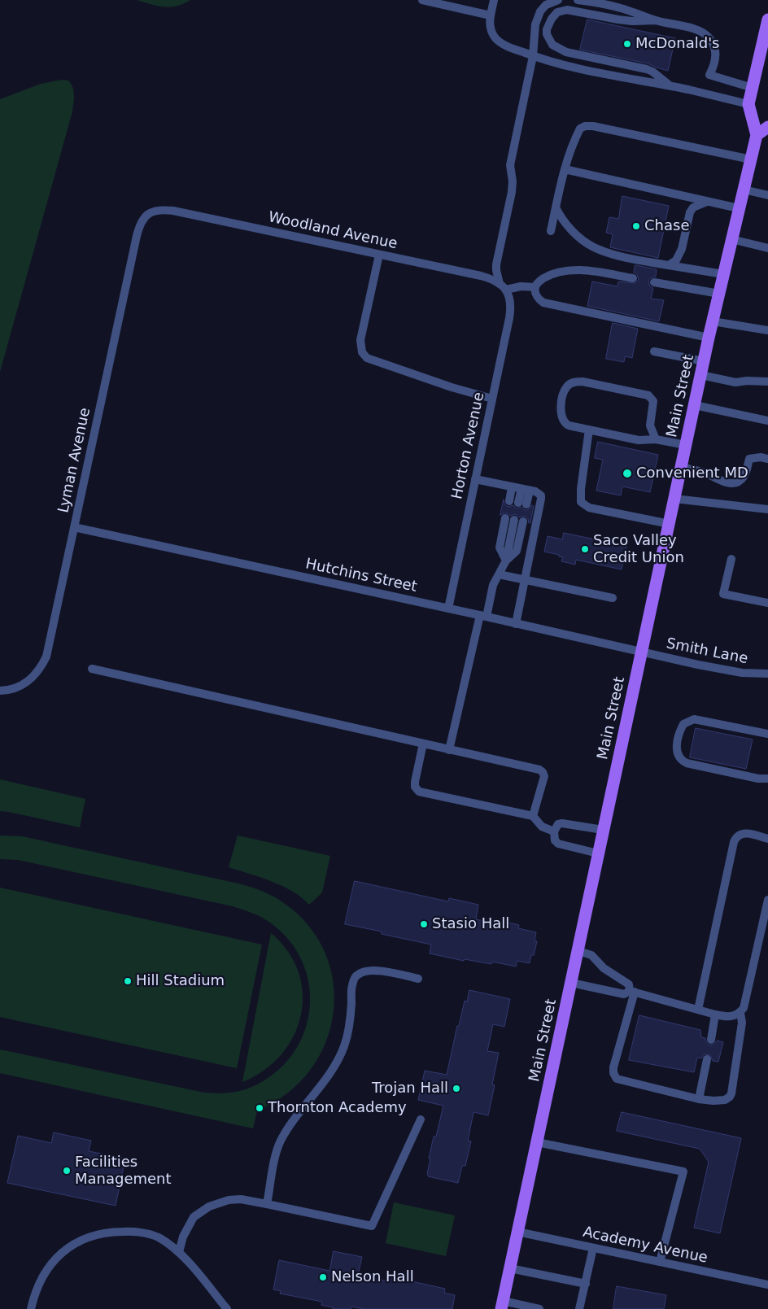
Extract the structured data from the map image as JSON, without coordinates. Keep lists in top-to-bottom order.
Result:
{
  "streets": {
    "main road": ["Main Street"],
    "street": [
      "Woodland Avenue",
      "Horton Avenue",
      "Lyman Avenue",
      "Hutchins Street",
      "Smith Lane",
      "Academy Avenue"
    ]
  },
  "crossings": [
    ["Woodland Avenue", "Horton Avenue"],
    ["Woodland Avenue", "Lyman Avenue"],
    ["Main Street", "Hutchins Street"],
    ["Main Street", "Smith Lane"],
    ["Main Street", "Academy Avenue"],
    ["Horton Avenue", "Hutchins Street"],
    ["Lyman Avenue", "Hutchins Street"],
    ["Hutchins Street", "Smith Lane"]
  ],
  "places": [
    "McDonald's",
    "Chase",
    "Convenient MD",
    "Saco Valley Credit Union",
    "Stasio Hall",
    "Hill Stadium",
    "Trojan Hall",
    "Thornton Academy",
    "Facilities Management",
    "Nelson Hall"
  ]
}
